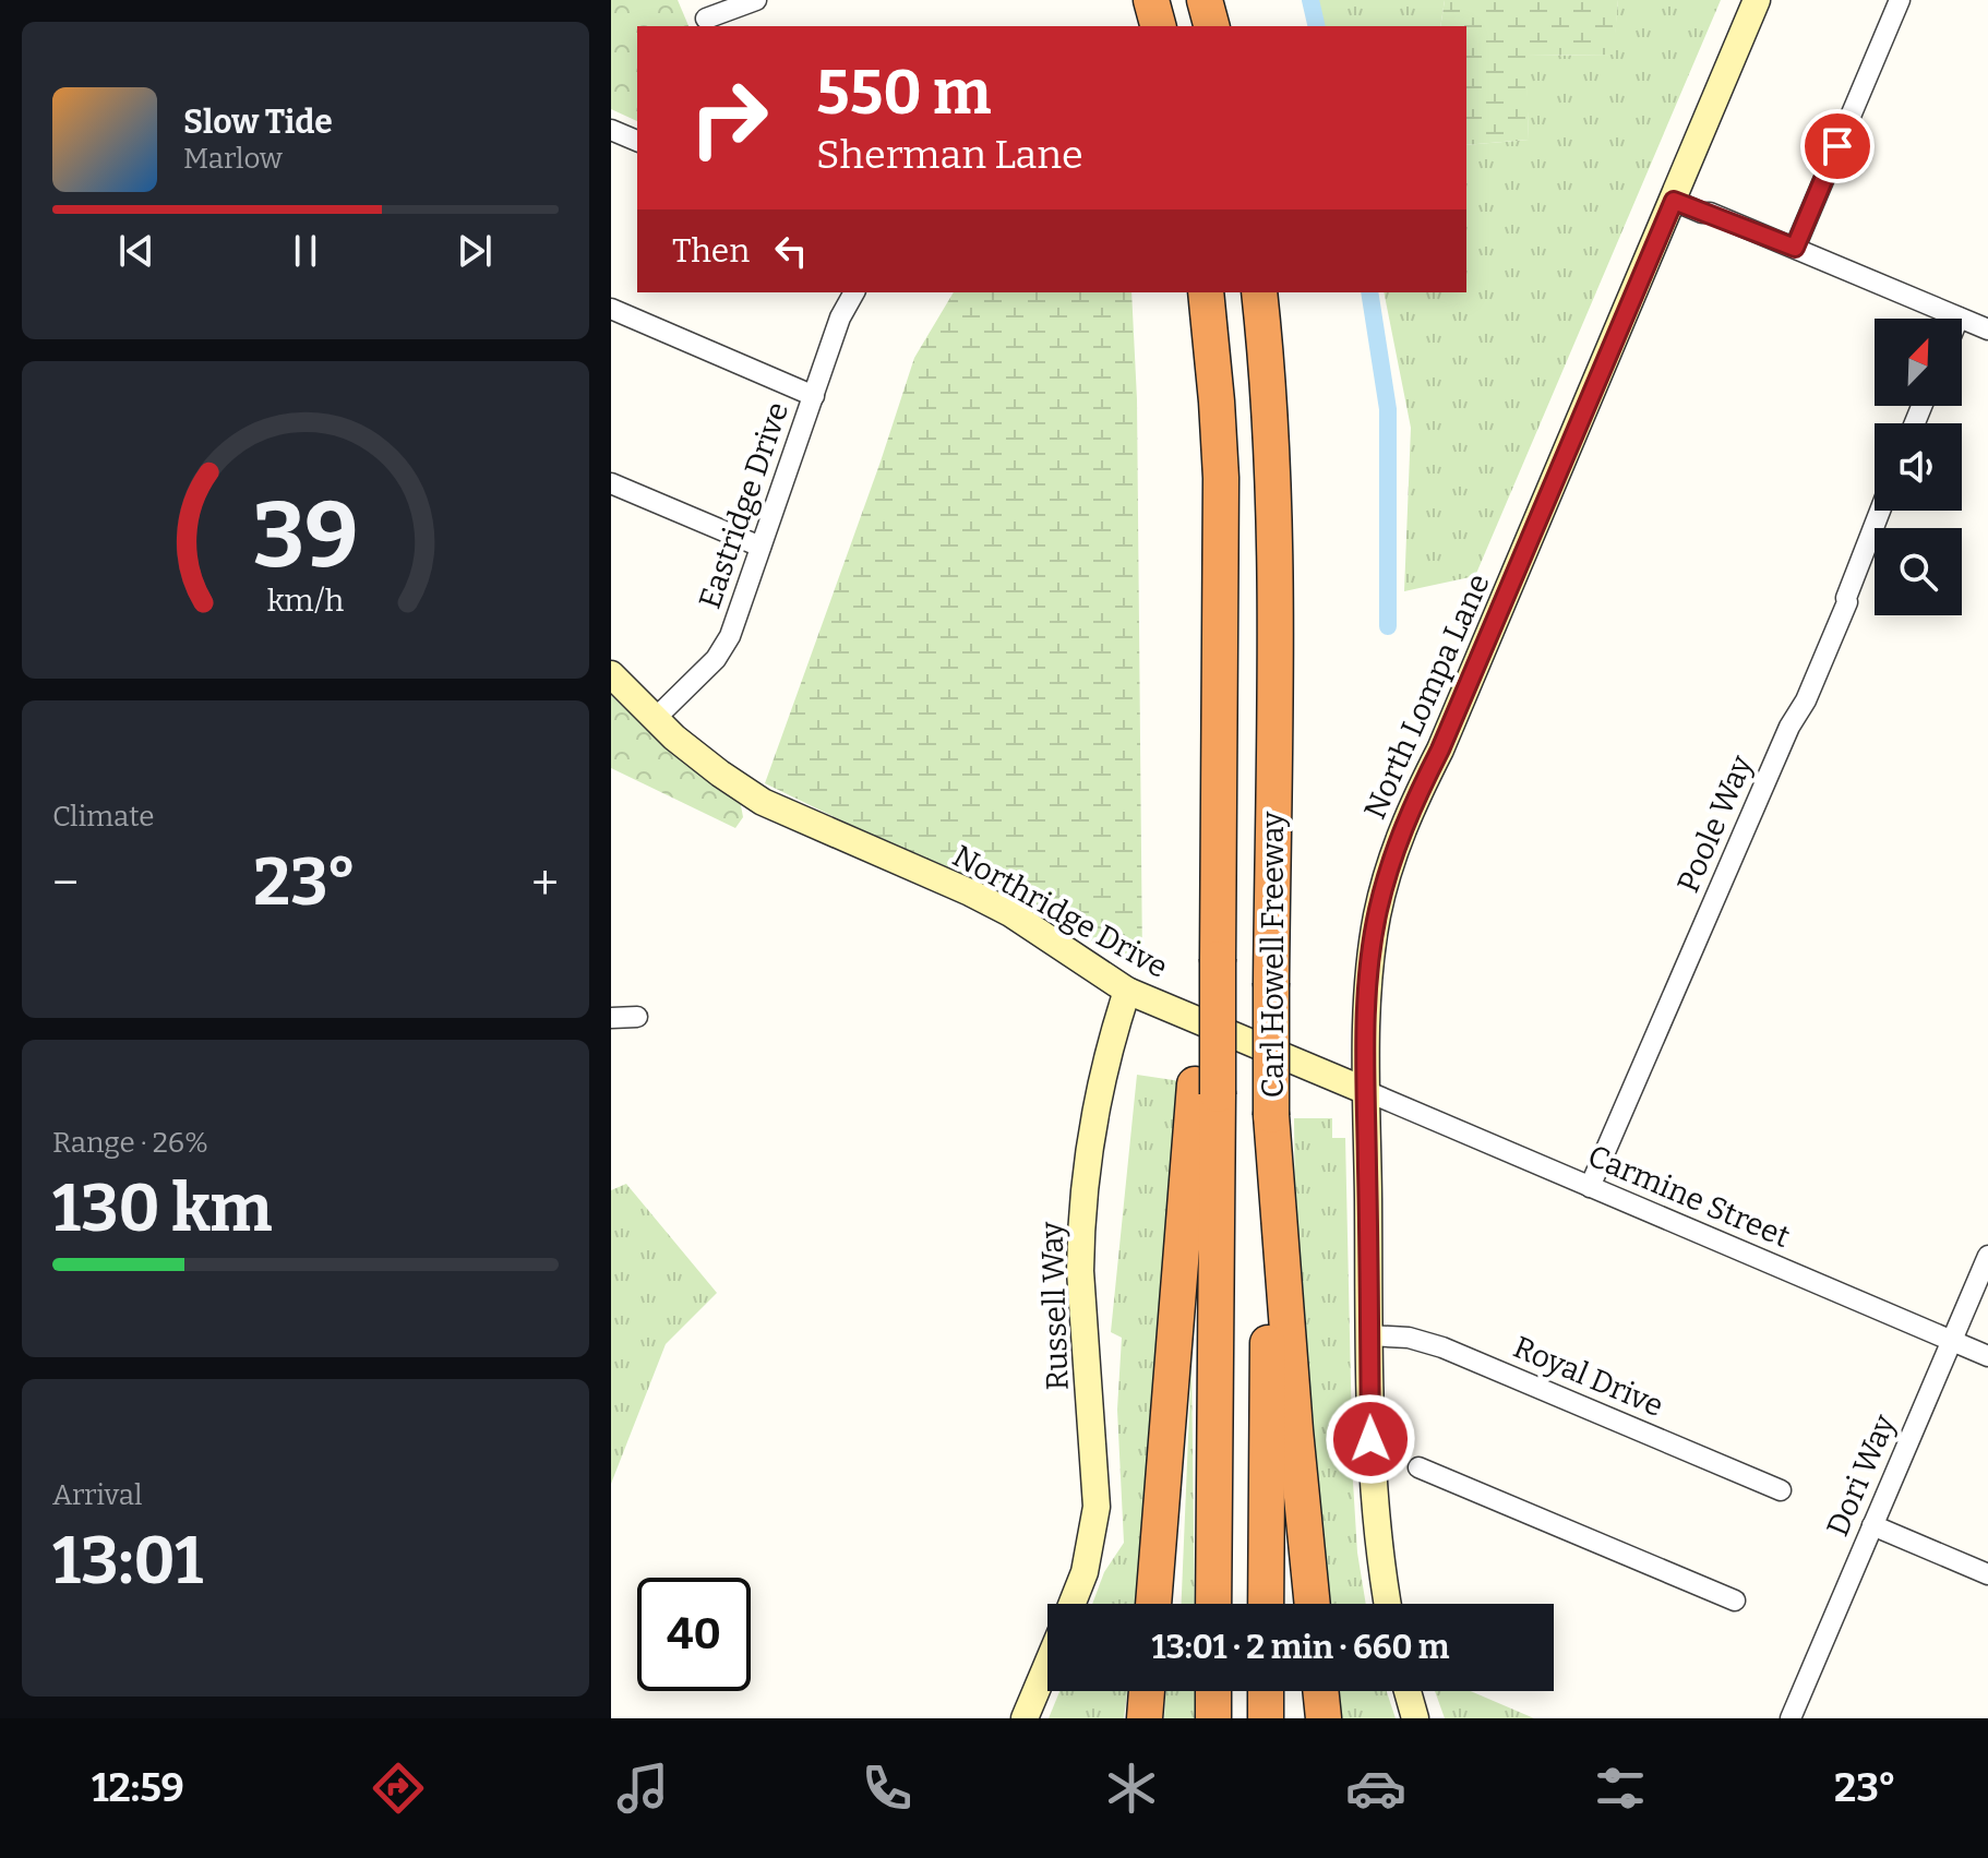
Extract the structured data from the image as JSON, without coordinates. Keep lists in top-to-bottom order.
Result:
{
  "streets": {
    "highway": ["Carl Howell Freeway"],
    "street": [
      "Eastridge Drive",
      "North Lompa Lane",
      "Poole Way",
      "Northridge Drive",
      "Carmine Street",
      "Russell Way",
      "Royal Drive",
      "Dori Way"
    ]
  },
  "crossings": [
    ["Eastridge Drive", "Northridge Drive"],
    ["North Lompa Lane", "Northridge Drive"],
    ["North Lompa Lane", "Carmine Street"],
    ["North Lompa Lane", "Royal Drive"],
    ["Poole Way", "Carmine Street"],
    ["Northridge Drive", "Carmine Street"],
    ["Northridge Drive", "Russell Way"],
    ["Carmine Street", "Dori Way"]
  ],
  "north": "top right",
  "page": {
    "turn": ["550 m", "Sherman Lane"],
    "song": ["Slow Tide", "Marlow"],
    "then": "Then",
    "tile": [
      "Climate",
      ["Range · 26%", "130 km"],
      ["Arrival", "13:01"]
    ],
    "heat": ["−", "23°", "+"],
    "limit": "40",
    "trip": "13:01 · 2 min · 660 m",
    "tabs": ["12:59", "23°"],
    "gauge": ["39", "km/h"]
  }
}
